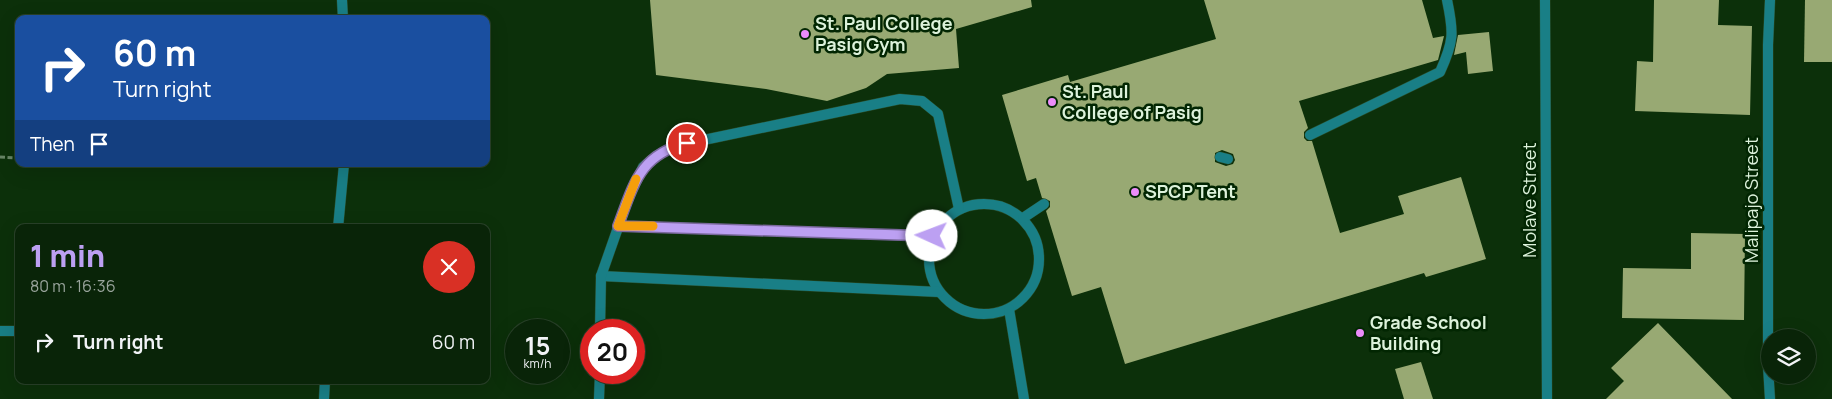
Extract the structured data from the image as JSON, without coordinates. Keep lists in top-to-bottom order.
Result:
{
  "streets": {
    "street": ["Molave Street", "Malipajo Street"]
  },
  "places": [
    "St. Paul College Pasig Gym",
    "St. Paul College of Pasig",
    "SPCP Tent",
    "Grade School Building"
  ],
  "page": {
    "turn": ["60 m", "Turn right"],
    "then": "Then",
    "heading": ["1 min", "80 m · 16:36"],
    "list": [
      {
        "name": "Turn right",
        "value": "60 m"
      }
    ],
    "speed": "15 km/h",
    "limit": "20"
  }
}
